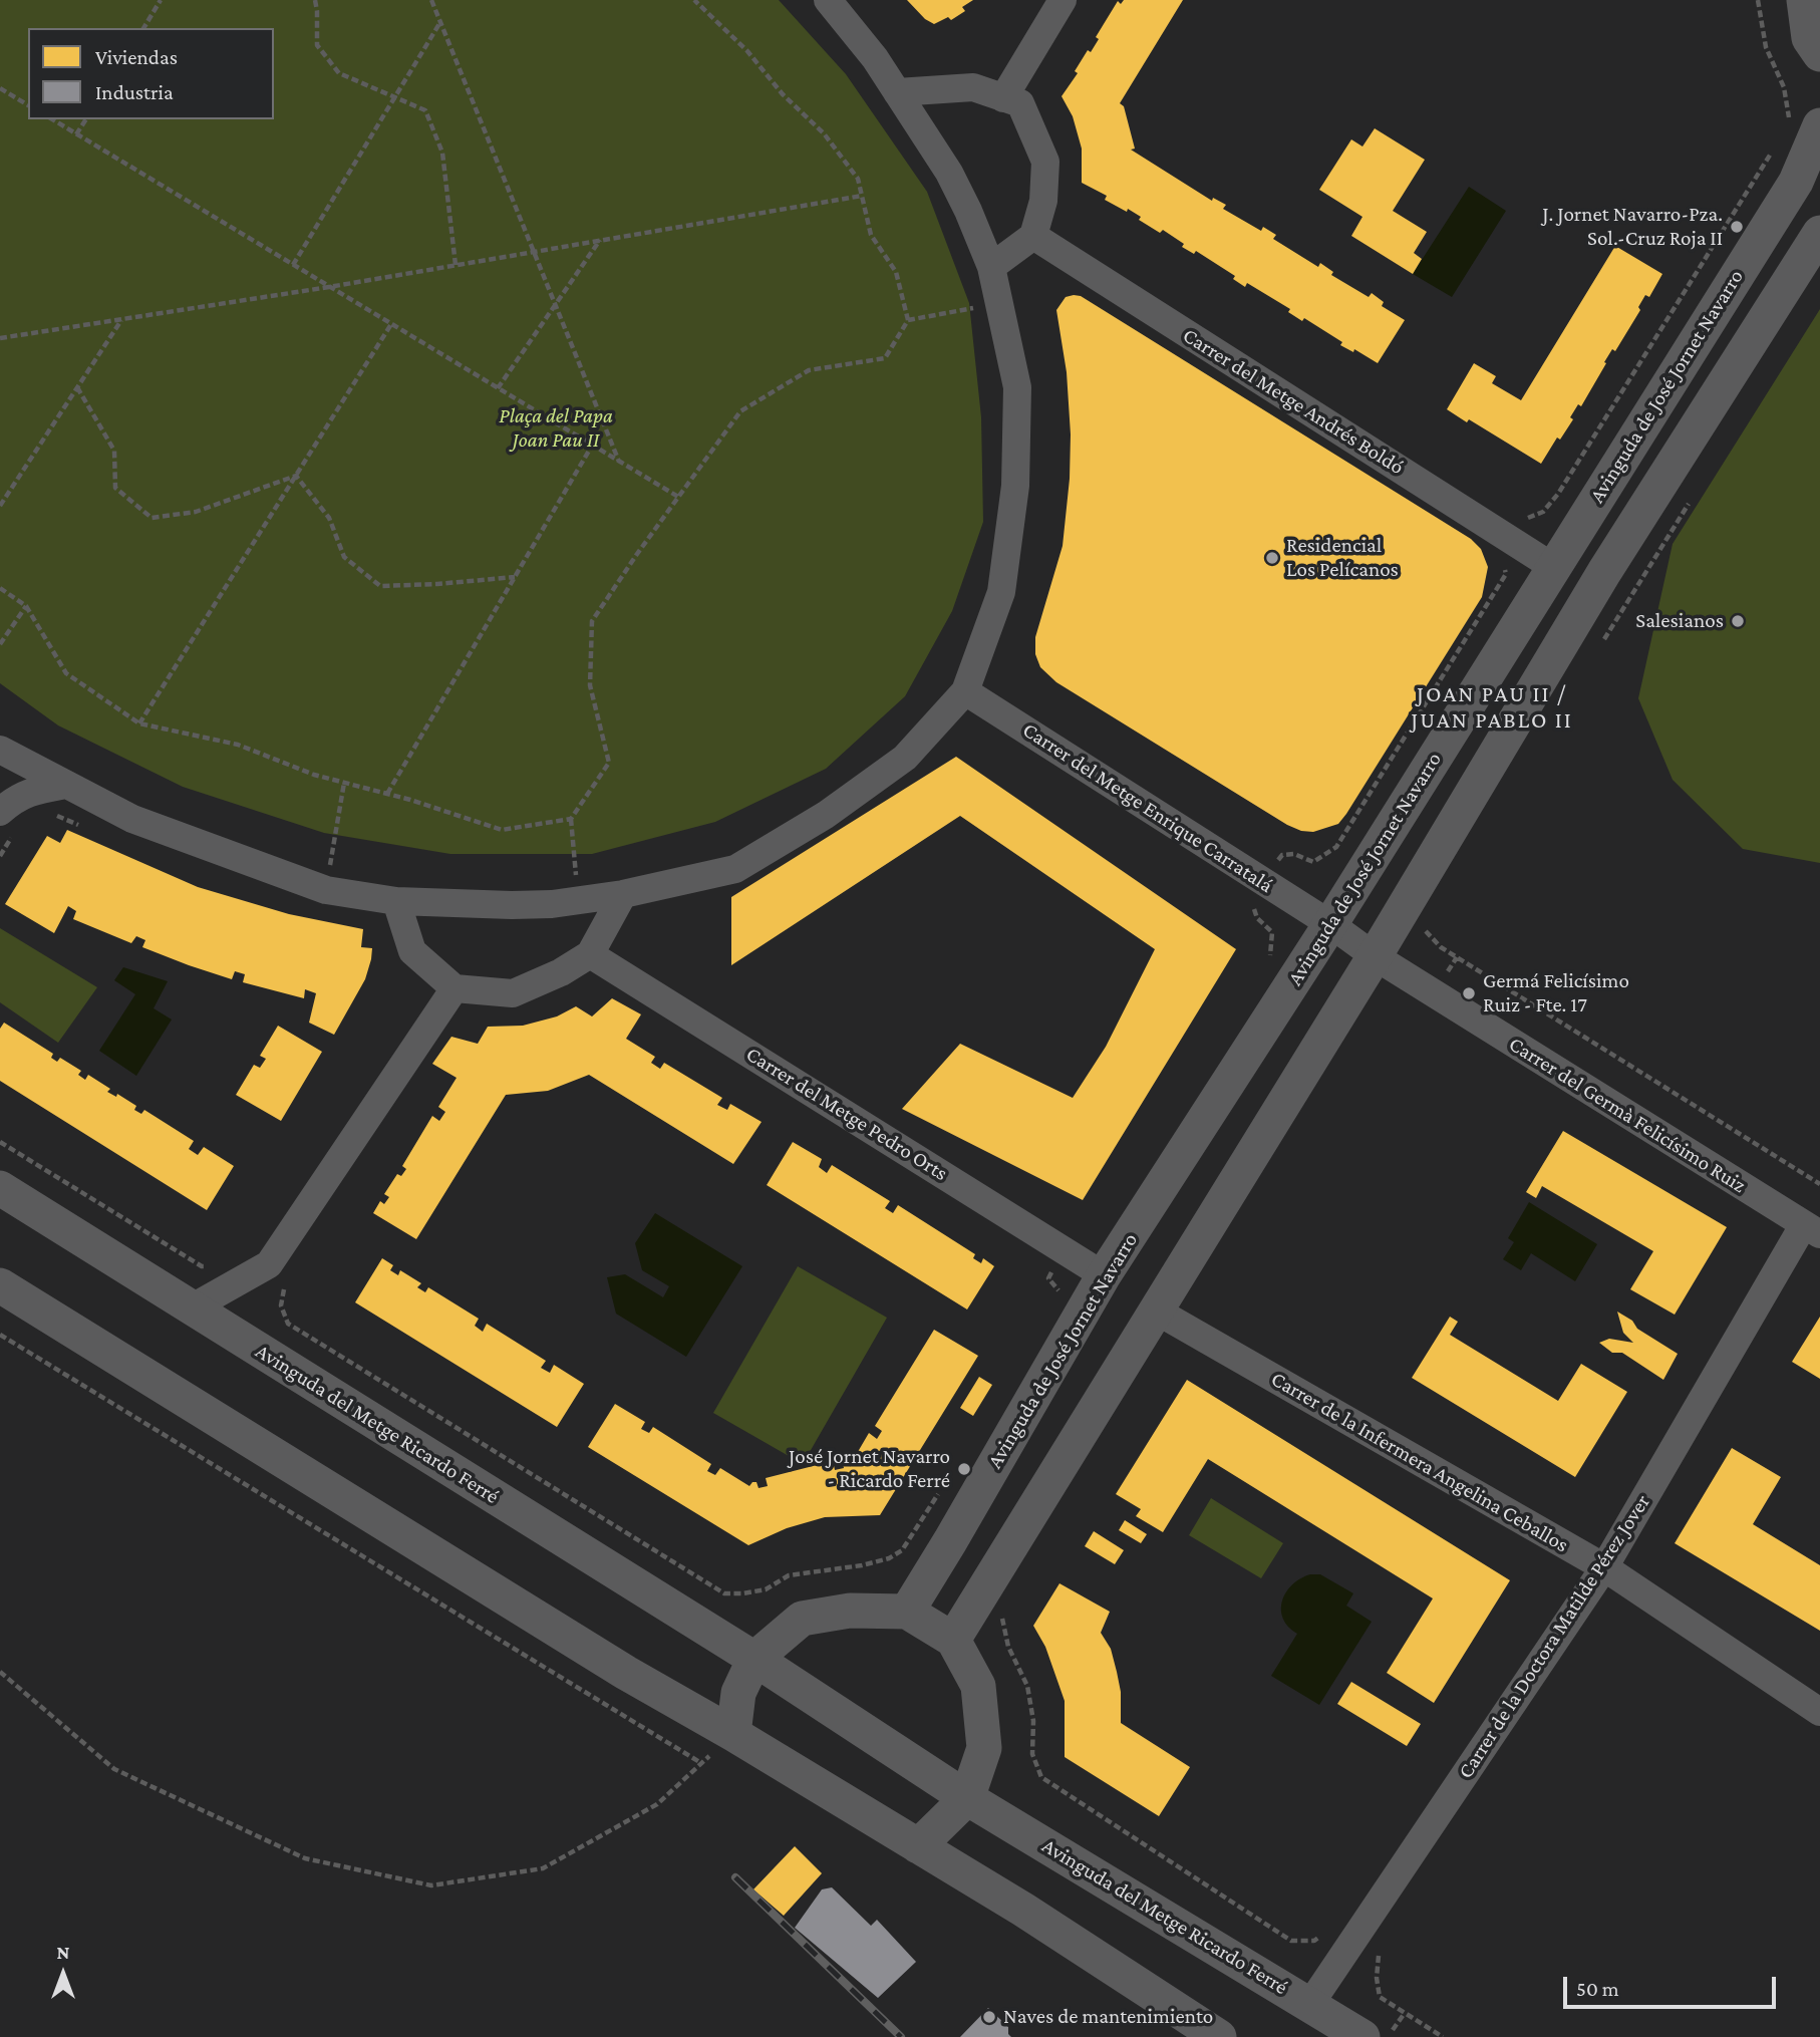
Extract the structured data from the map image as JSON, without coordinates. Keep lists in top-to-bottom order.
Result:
{
  "streets": {
    "street": [
      "Avinguda de José Jornet Navarro",
      "Carrer del Metge Andrés Boldó",
      "Carrer del Metge Enrique Carratalá",
      "Carrer del Metge Pedro Orts",
      "Carrer del Germà Felicísimo Ruiz",
      "Avinguda del Metge Ricardo Ferré",
      "Carrer de la Infermera Angelina Ceballos",
      "Carrer de la Doctora Matilde Pérez Jover"
    ]
  },
  "crossings": [
    ["Avinguda de José Jornet Navarro", "Carrer del Metge Andrés Boldó"],
    ["Avinguda de José Jornet Navarro", "Carrer del Metge Enrique Carratalá"],
    ["Avinguda de José Jornet Navarro", "Carrer del Metge Pedro Orts"],
    ["Avinguda de José Jornet Navarro", "Carrer del Germà Felicísimo Ruiz"],
    ["Carrer del Metge Enrique Carratalá", "Carrer del Germà Felicísimo Ruiz"],
    ["Carrer del Germà Felicísimo Ruiz", "Carrer de la Doctora Matilde Pérez Jover"],
    ["Avinguda del Metge Ricardo Ferré", "Carrer de la Doctora Matilde Pérez Jover"],
    ["Carrer de la Infermera Angelina Ceballos", "Carrer de la Doctora Matilde Pérez Jover"]
  ],
  "districts": ["JOAN PAU II / JUAN PABLO II"],
  "parks": ["Plaça del Papa Joan Pau II"],
  "places": [
    "J. Jornet Navarro-Pza. Sol.-Cruz Roja II",
    "Residencial Los Pelícanos",
    "Salesianos",
    "Germá Felicísimo Ruiz - Fte. 17",
    "José Jornet Navarro - Ricardo Ferré",
    "Naves de mantenimiento"
  ],
  "legend": ["Viviendas", "Industria"],
  "scale_bar": "50 m",
  "north": "top"
}
